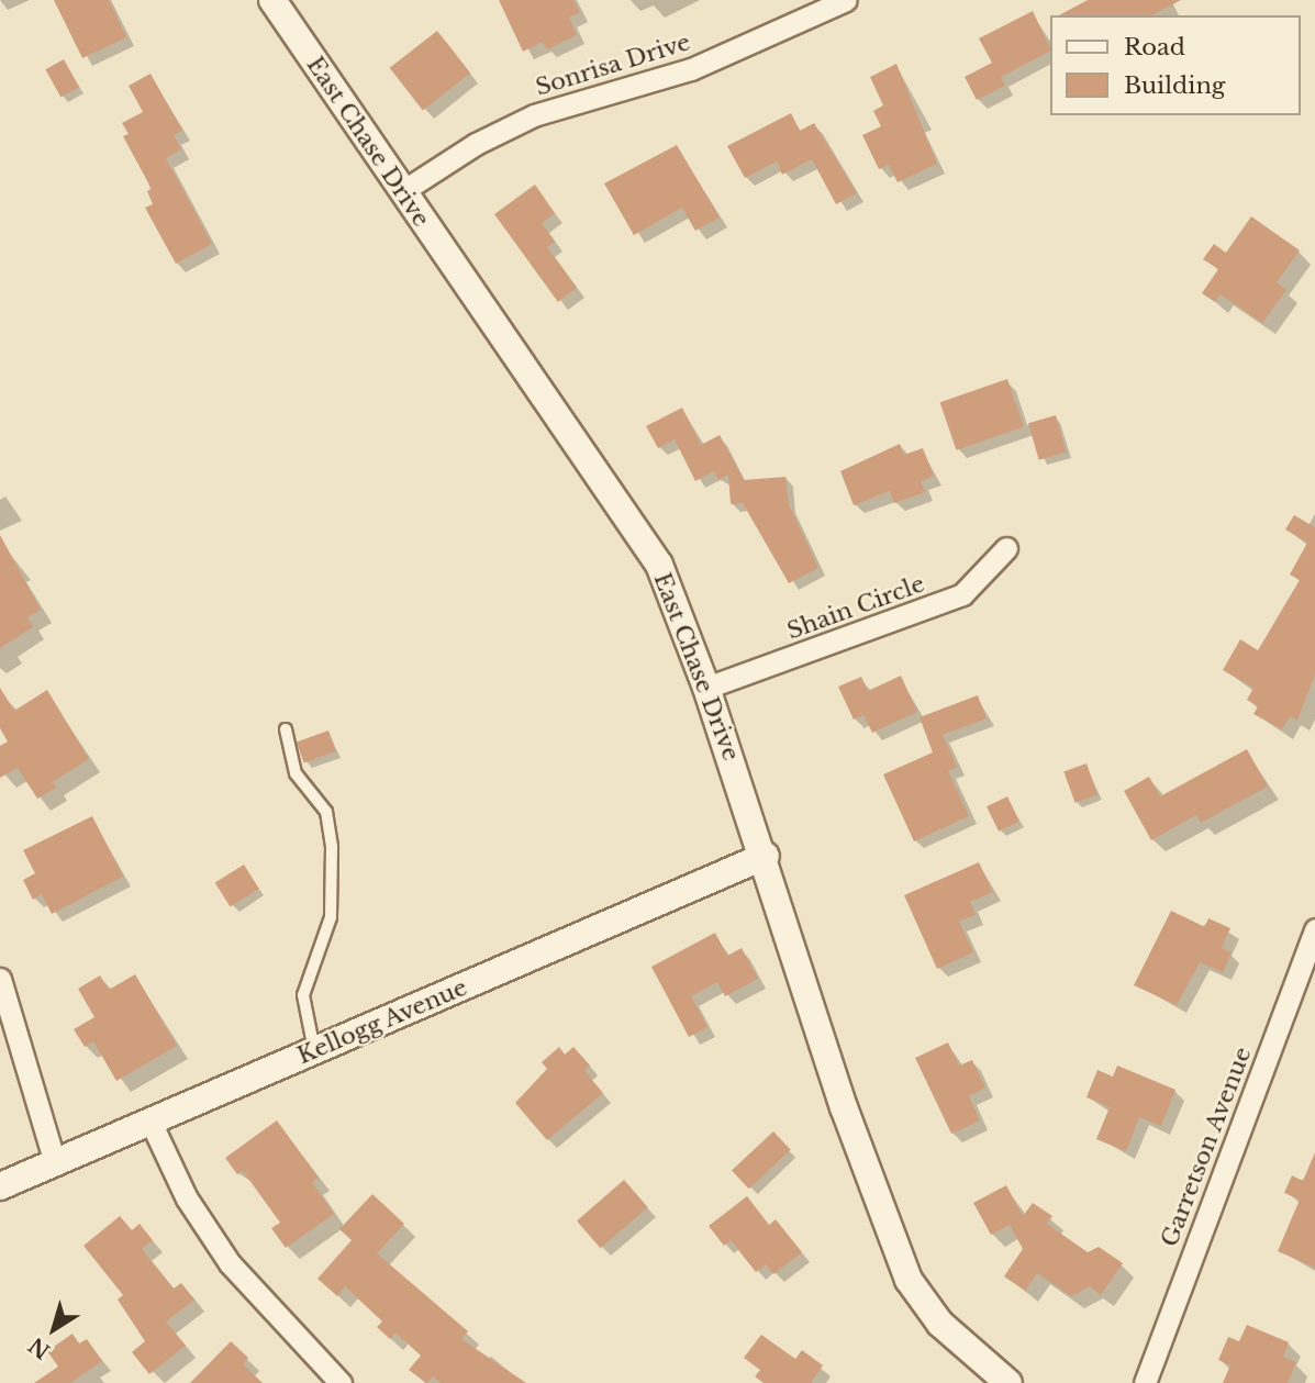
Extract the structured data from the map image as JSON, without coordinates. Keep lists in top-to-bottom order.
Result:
{
  "streets": {
    "street": [
      "Sonrisa Drive",
      "East Chase Drive",
      "Shain Circle",
      "Kellogg Avenue",
      "Garretson Avenue"
    ]
  },
  "crossings": [
    ["Sonrisa Drive", "East Chase Drive"],
    ["East Chase Drive", "Shain Circle"],
    ["East Chase Drive", "Kellogg Avenue"]
  ],
  "legend": ["Road", "Building"],
  "north": "bottom left"
}
